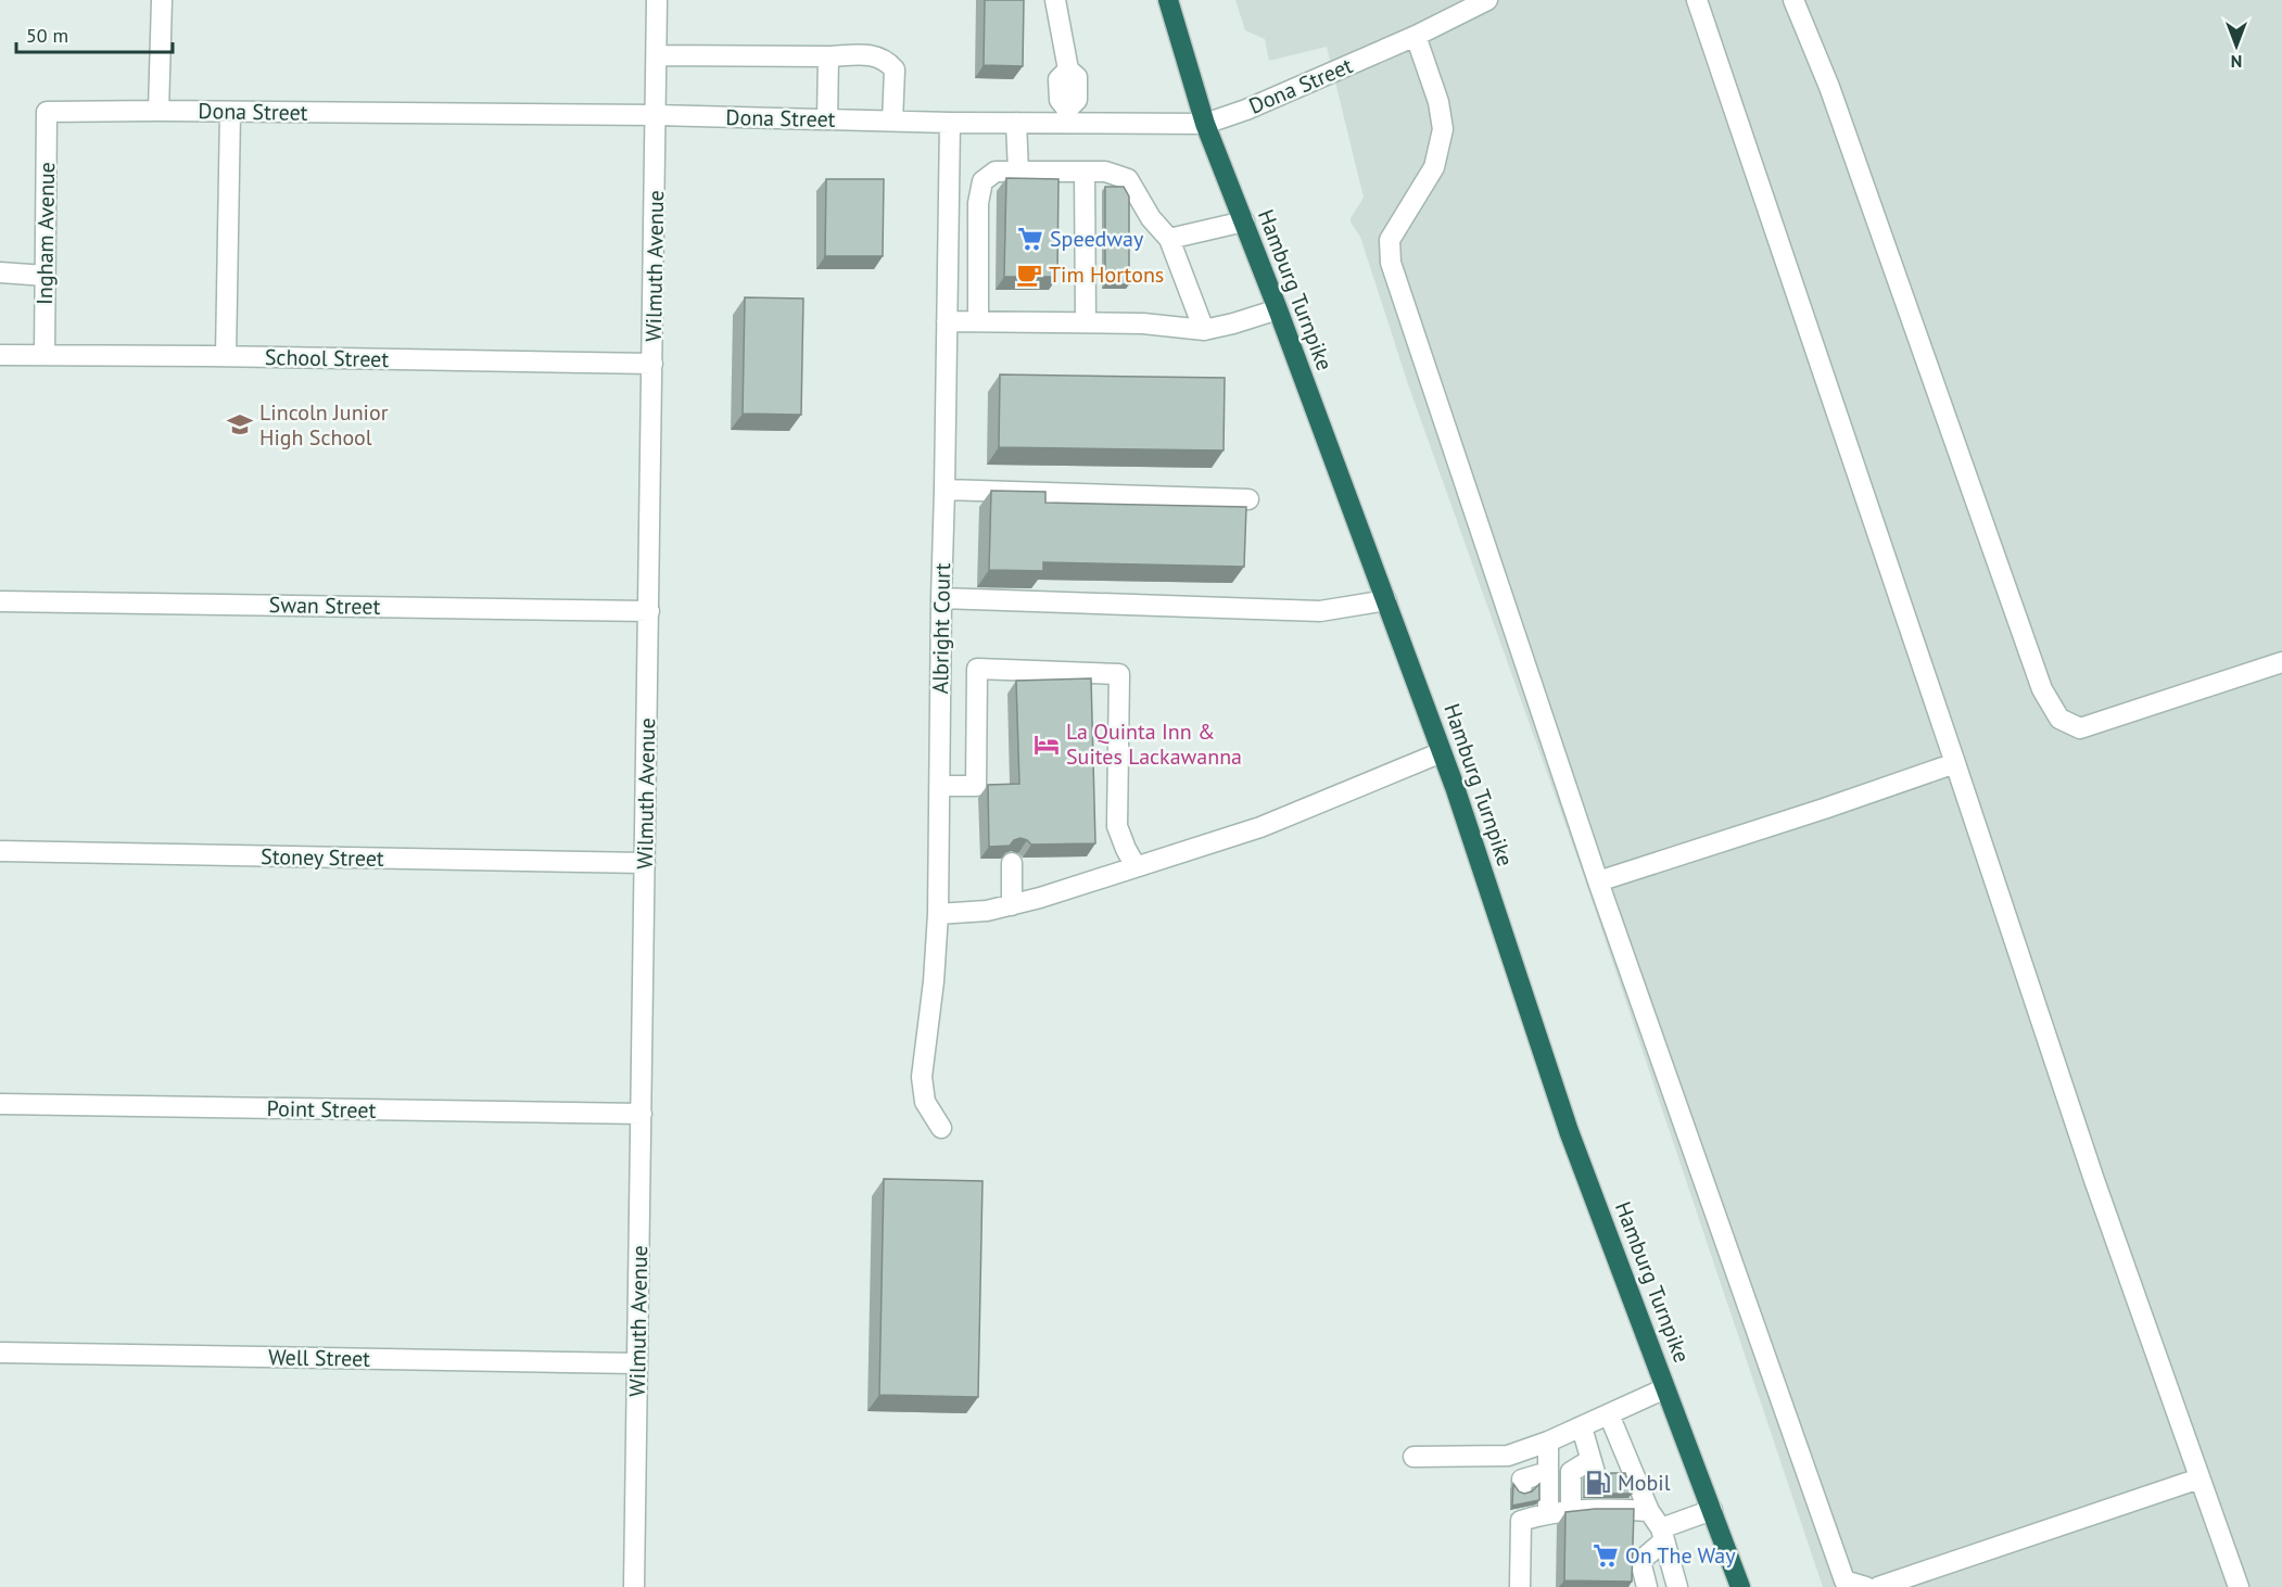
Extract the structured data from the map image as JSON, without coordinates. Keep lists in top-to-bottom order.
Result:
{
  "streets": {
    "highway": ["Hamburg Turnpike"],
    "street": [
      "Dona Street",
      "Ingham Avenue",
      "Wilmuth Avenue",
      "School Street",
      "Swan Street",
      "Albright Court",
      "Stoney Street",
      "Point Street",
      "Well Street"
    ]
  },
  "crossings": [
    ["Dona Street", "Ingham Avenue"],
    ["Dona Street", "Wilmuth Avenue"],
    ["Dona Street", "Hamburg Turnpike"],
    ["Dona Street", "Albright Court"],
    ["Ingham Avenue", "School Street"],
    ["Wilmuth Avenue", "School Street"],
    ["Wilmuth Avenue", "Swan Street"],
    ["Wilmuth Avenue", "Stoney Street"],
    ["Wilmuth Avenue", "Point Street"],
    ["Wilmuth Avenue", "Well Street"]
  ],
  "places": {
    "supermarket": ["Speedway", "On The Way"],
    "cafe": ["Tim Hortons"],
    "school or university": ["Lincoln Junior High School"],
    "hotel": ["La Quinta Inn & Suites Lackawanna"],
    "fuel station": ["Mobil"]
  },
  "scale_bar": "50 m",
  "north": "bottom"
}
